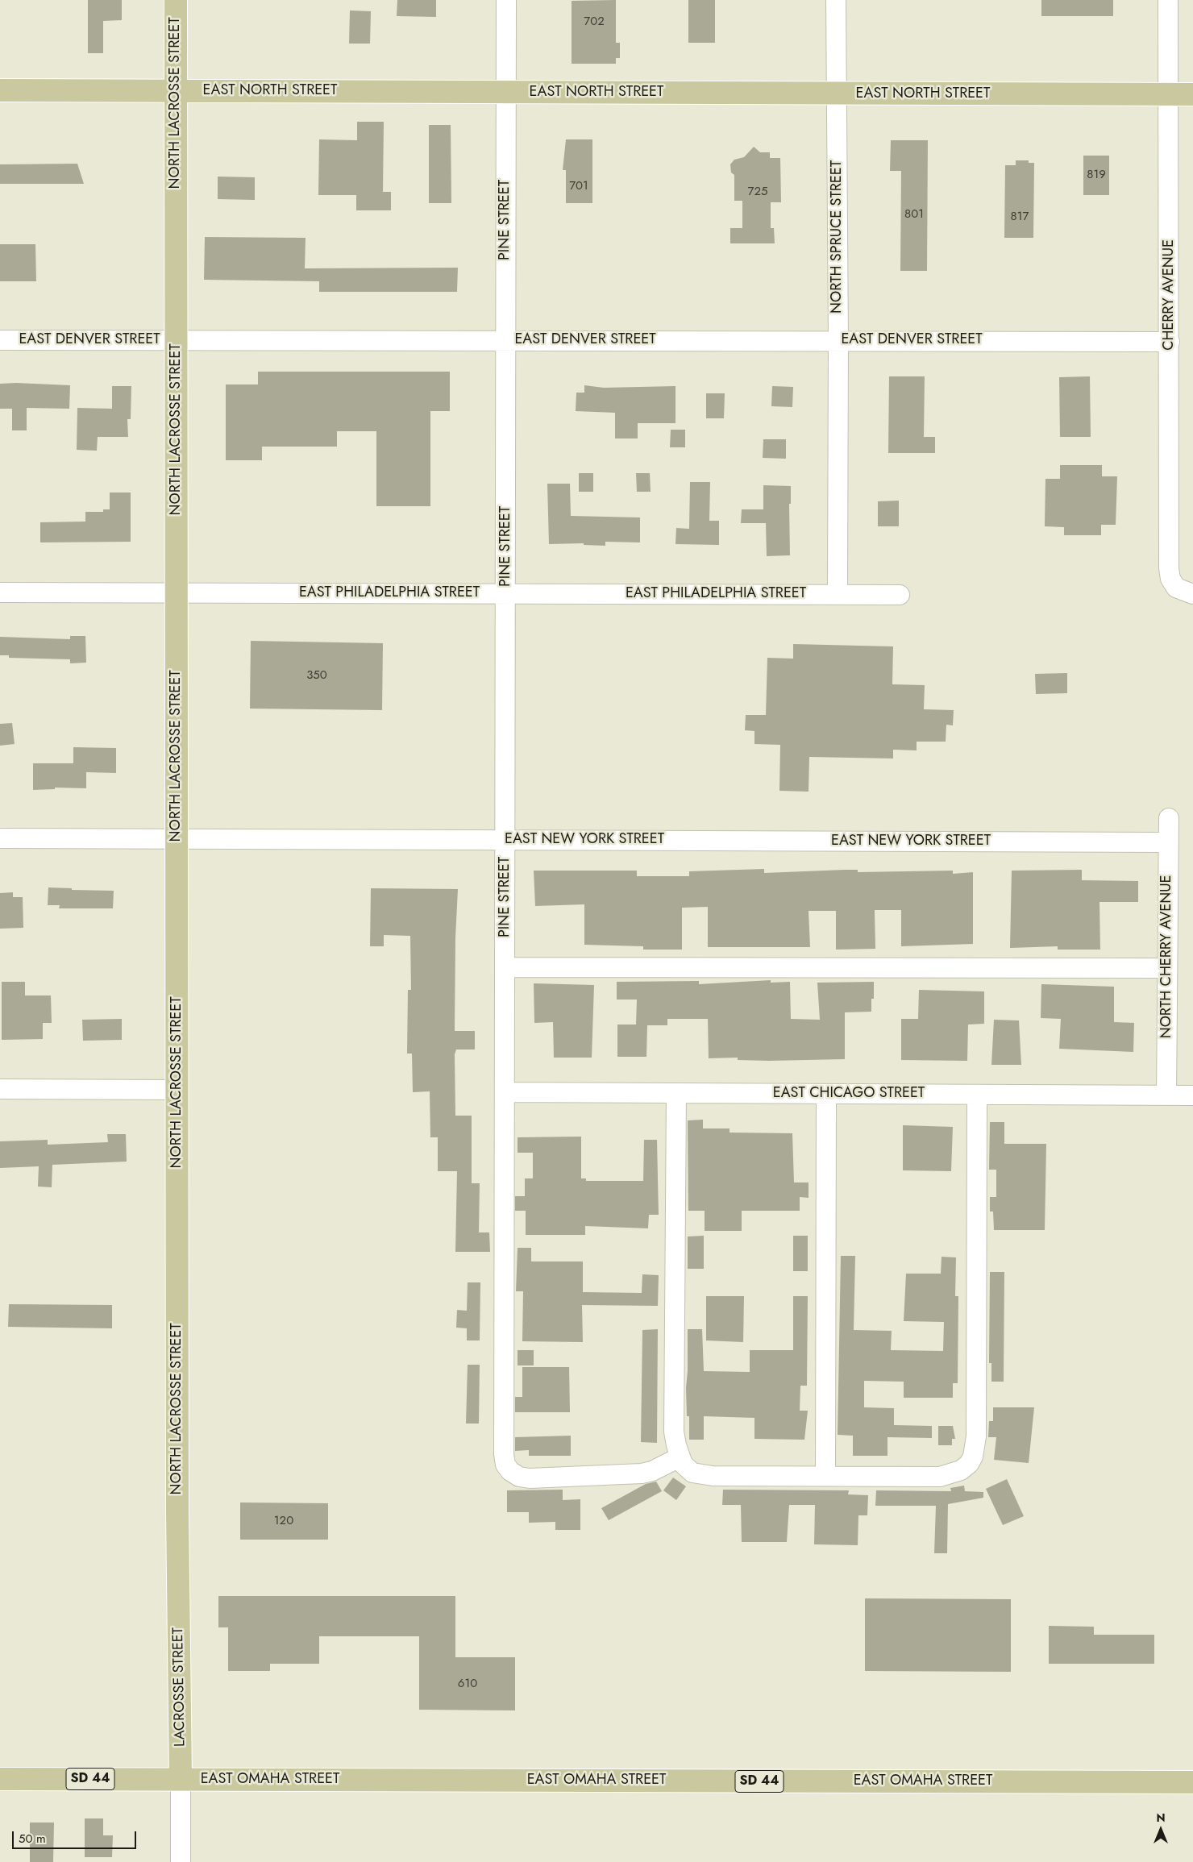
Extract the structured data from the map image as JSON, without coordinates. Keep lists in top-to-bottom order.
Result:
{
  "streets": {
    "main road": [
      "EAST NORTH STREET",
      "NORTH LACROSSE STREET",
      "LACROSSE STREET",
      "SD 44",
      "EAST OMAHA STREET"
    ],
    "street": [
      "PINE STREET",
      "NORTH SPRUCE STREET",
      "CHERRY AVENUE",
      "EAST DENVER STREET",
      "EAST PHILADELPHIA STREET",
      "EAST NEW YORK STREET",
      "NORTH CHERRY AVENUE",
      "EAST CHICAGO STREET"
    ]
  },
  "crossings": [
    ["EAST NORTH STREET", "NORTH LACROSSE STREET"],
    ["EAST NORTH STREET", "PINE STREET"],
    ["EAST NORTH STREET", "NORTH SPRUCE STREET"],
    ["EAST NORTH STREET", "CHERRY AVENUE"],
    ["NORTH LACROSSE STREET", "EAST DENVER STREET"],
    ["NORTH LACROSSE STREET", "EAST PHILADELPHIA STREET"],
    ["NORTH LACROSSE STREET", "EAST NEW YORK STREET"],
    ["NORTH LACROSSE STREET", "LACROSSE STREET"],
    ["PINE STREET", "EAST DENVER STREET"],
    ["PINE STREET", "EAST PHILADELPHIA STREET"],
    ["PINE STREET", "EAST NEW YORK STREET"],
    ["PINE STREET", "EAST CHICAGO STREET"],
    ["NORTH SPRUCE STREET", "EAST DENVER STREET"],
    ["NORTH SPRUCE STREET", "EAST PHILADELPHIA STREET"],
    ["CHERRY AVENUE", "EAST DENVER STREET"],
    ["EAST NEW YORK STREET", "NORTH CHERRY AVENUE"],
    ["NORTH CHERRY AVENUE", "EAST CHICAGO STREET"],
    ["LACROSSE STREET", "EAST OMAHA STREET"]
  ],
  "house_numbers": [
    "702",
    "819",
    "701",
    "725",
    "801",
    "817",
    "350",
    "120",
    "610"
  ],
  "scale_bar": "50 m",
  "north": "top"
}
